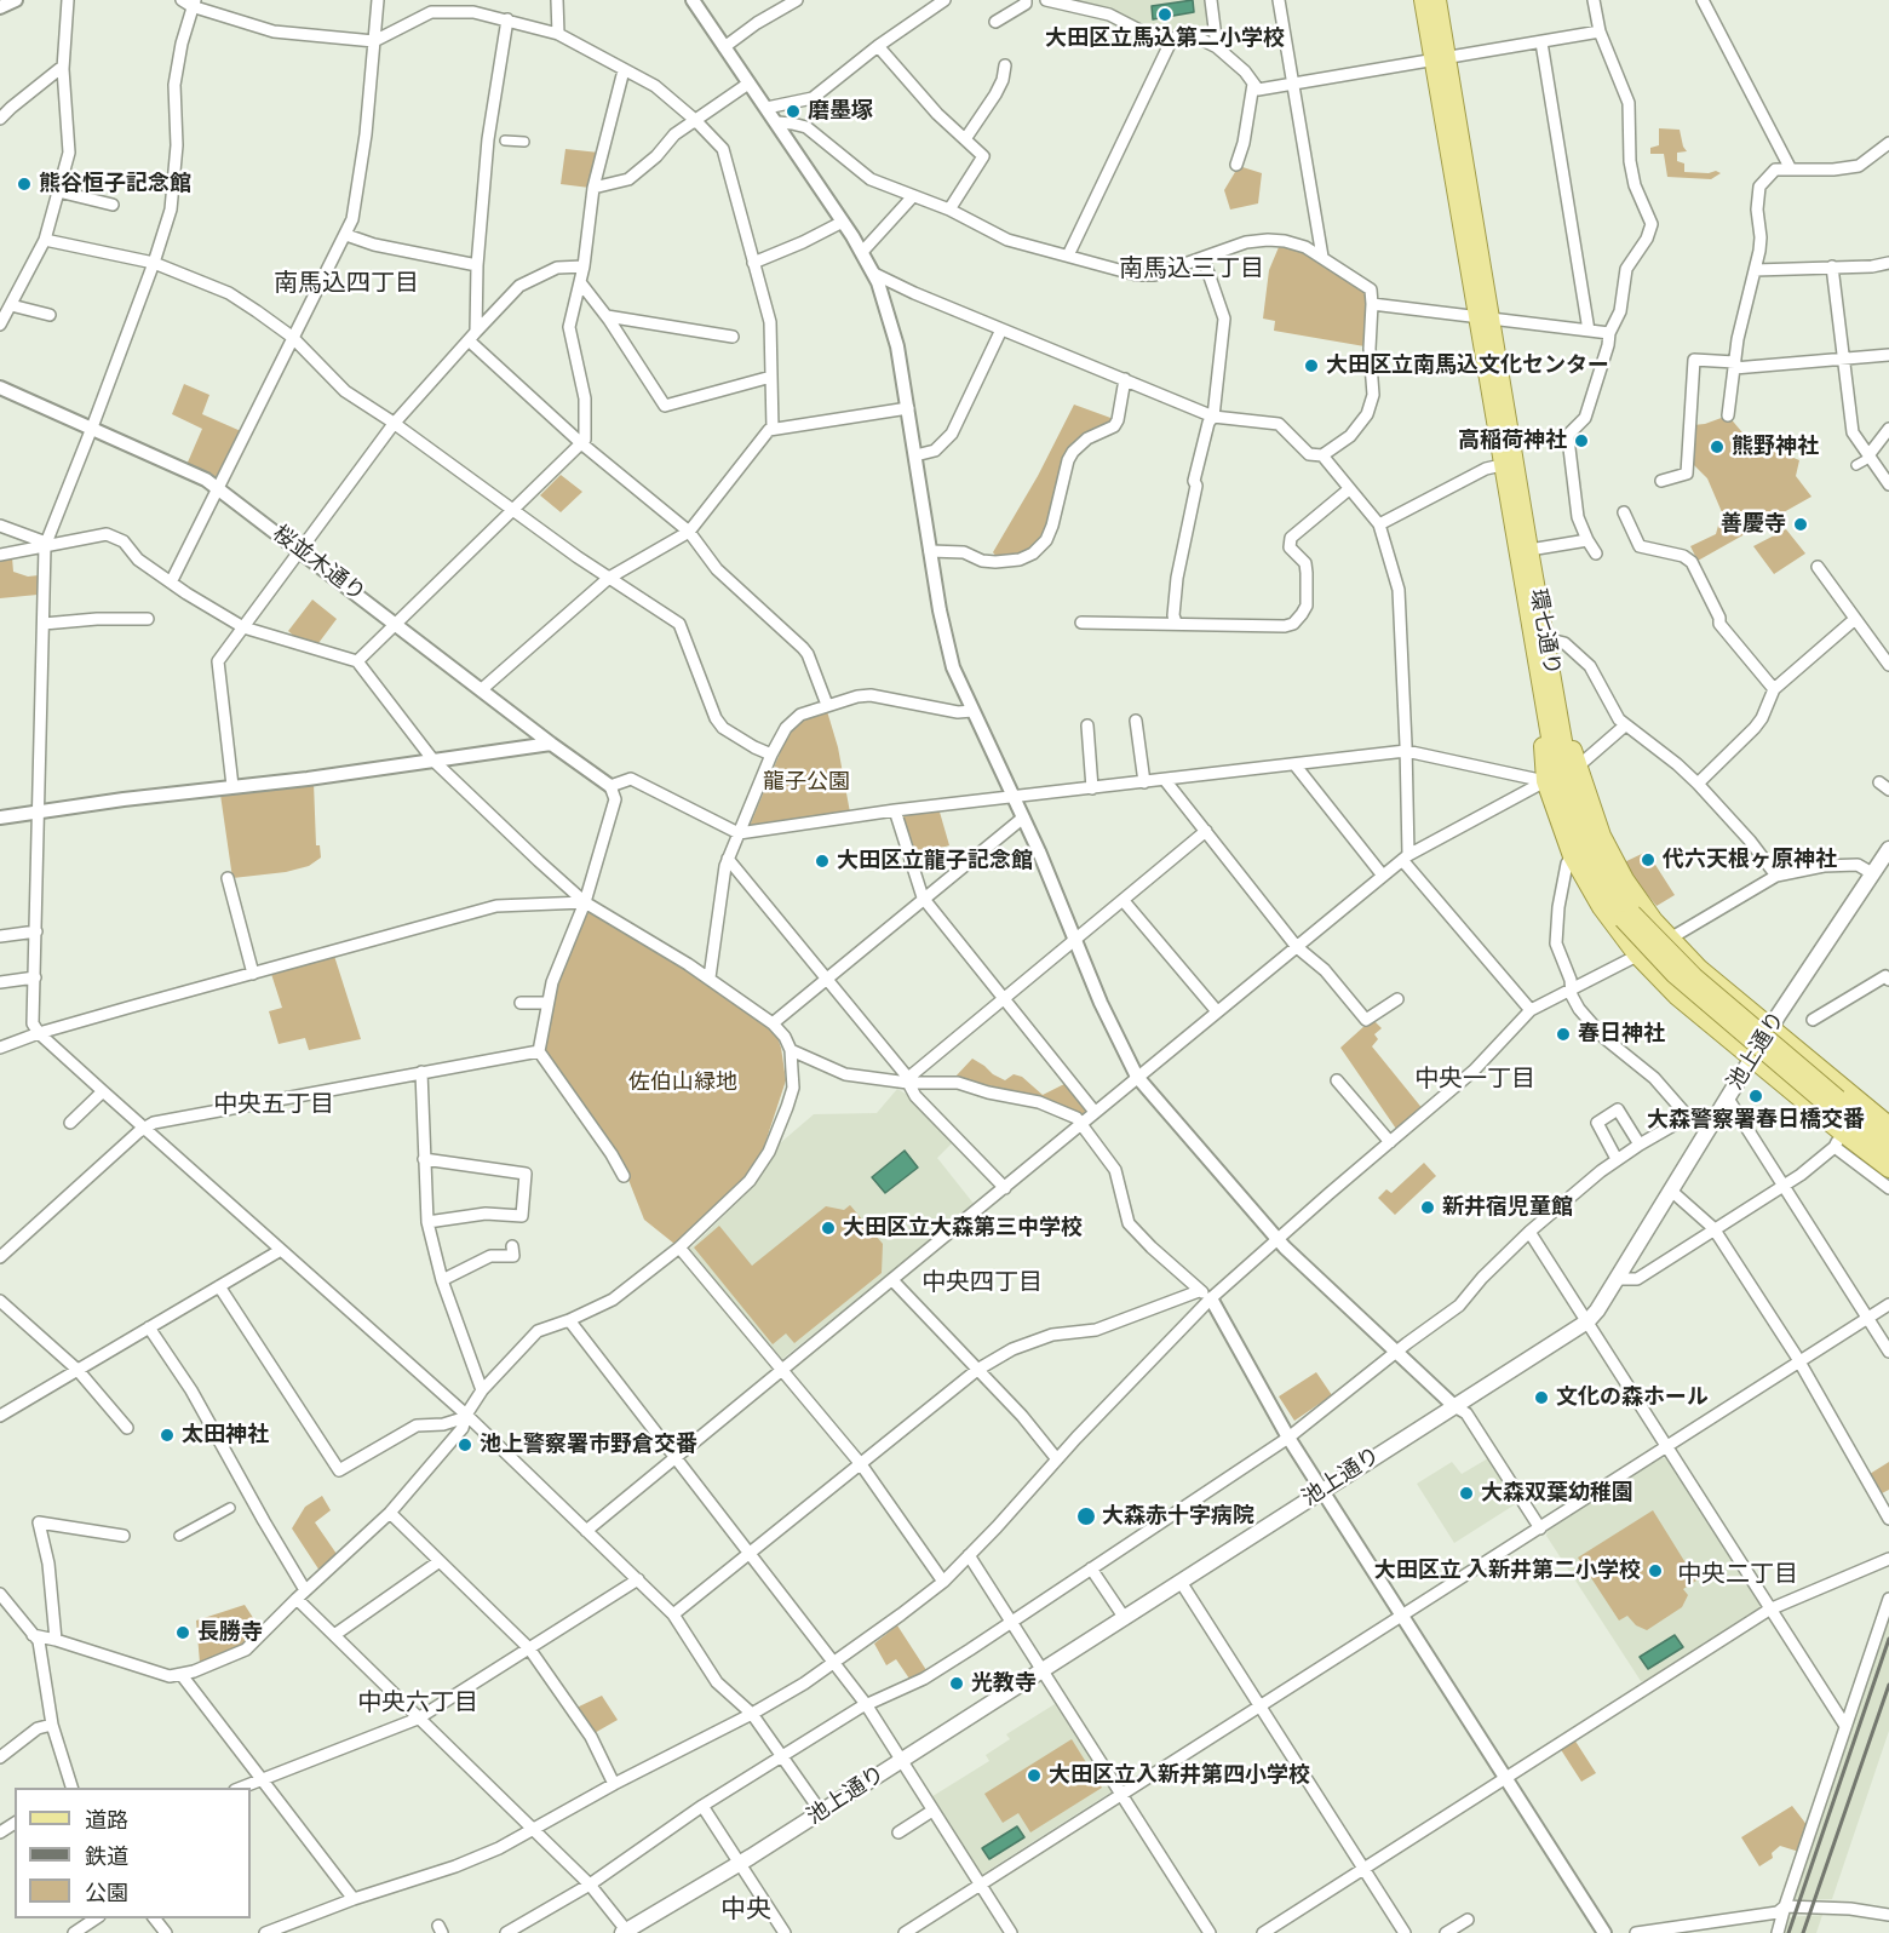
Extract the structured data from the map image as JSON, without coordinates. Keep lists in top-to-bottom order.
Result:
{
  "streets": {
    "main road": ["環七通り", "池上通り"],
    "street": ["桜並木通り"]
  },
  "districts": [
    "南馬込三丁目",
    "南馬込四丁目",
    "中央一丁目",
    "中央五丁目",
    "中央四丁目",
    "中央二丁目",
    "中央六丁目",
    "中央"
  ],
  "parks": ["龍子公園", "佐伯山緑地"],
  "places": [
    "大田区立馬込第二小学校",
    "磨墨塚",
    "熊谷恒子記念館",
    "大田区立南馬込文化センター",
    "高稲荷神社",
    "熊野神社",
    "善慶寺",
    "代六天根ヶ原神社",
    "大田区立龍子記念館",
    "春日神社",
    "大森警察署春日橋交番",
    "新井宿児童館",
    "大田区立大森第三中学校",
    "文化の森ホール",
    "太田神社",
    "池上警察署市野倉交番",
    "大森双葉幼稚園",
    "大森赤十字病院",
    "大田区立 入新井第二小学校",
    "長勝寺",
    "光教寺",
    "大田区立入新井第四小学校"
  ],
  "legend": ["道路", "鉄道", "公園"]
}
